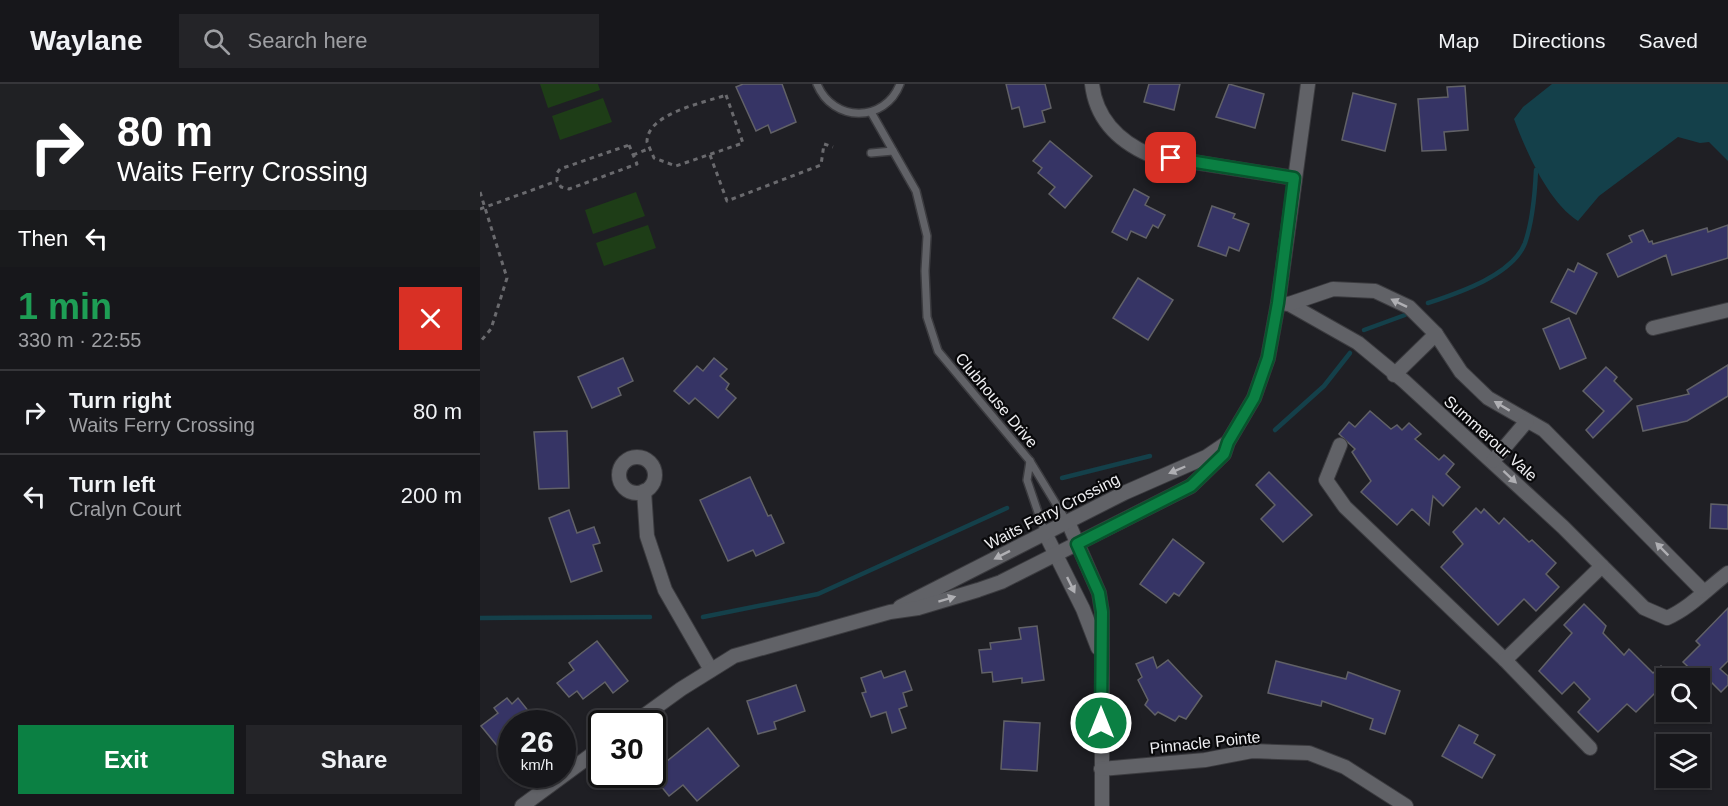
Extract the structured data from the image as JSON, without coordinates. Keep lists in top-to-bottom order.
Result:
{
  "streets": {
    "street": ["Summerour Vale", "Waits Ferry Crossing", "Pinnacle Pointe"],
    "lane": ["Clubhouse Drive"]
  },
  "crossings": [
    ["Clubhouse Drive", "Waits Ferry Crossing"],
    ["Summerour Vale", "Waits Ferry Crossing"]
  ],
  "page": {
    "header": "Waylane",
    "search": "Search here",
    "nav": ["Map", "Directions", "Saved"],
    "turn": ["80 m", "Waits Ferry Crossing"],
    "then": "Then",
    "heading": ["1 min", "330 m · 22:55"],
    "list": [
      {
        "name": "Turn right",
        "note": "Waits Ferry Crossing",
        "value": "80 m"
      },
      {
        "name": "Turn left",
        "note": "Cralyn Court",
        "value": "200 m"
      }
    ],
    "speed": "26 km/h",
    "limit": "30",
    "buttons": ["Exit", "Share"]
  }
}
